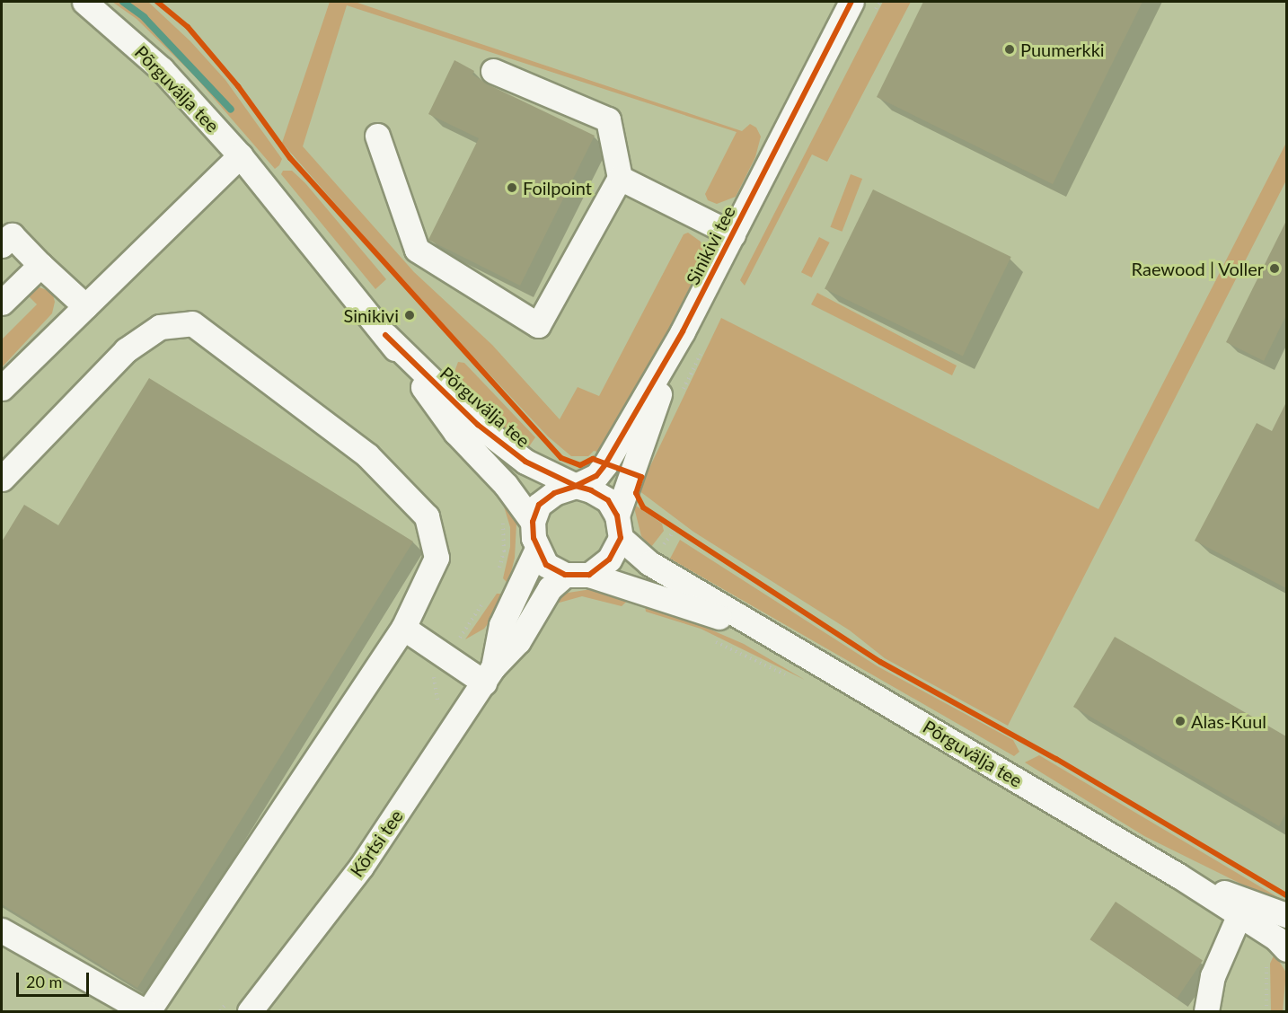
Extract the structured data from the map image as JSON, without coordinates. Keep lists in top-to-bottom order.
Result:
{
  "streets": {
    "street": ["Põrguvälja tee", "Sinikivi tee", "Kõrtsi tee"]
  },
  "crossings": [
    ["Põrguvälja tee", "Sinikivi tee"],
    ["Põrguvälja tee", "Kõrtsi tee"],
    ["Sinikivi tee", "Kõrtsi tee"]
  ],
  "places": [
    "Puumerkki",
    "Foilpoint",
    "Raewood | Voller",
    "Sinikivi",
    "Alas-Kuul"
  ],
  "scale_bar": "20 m"
}
